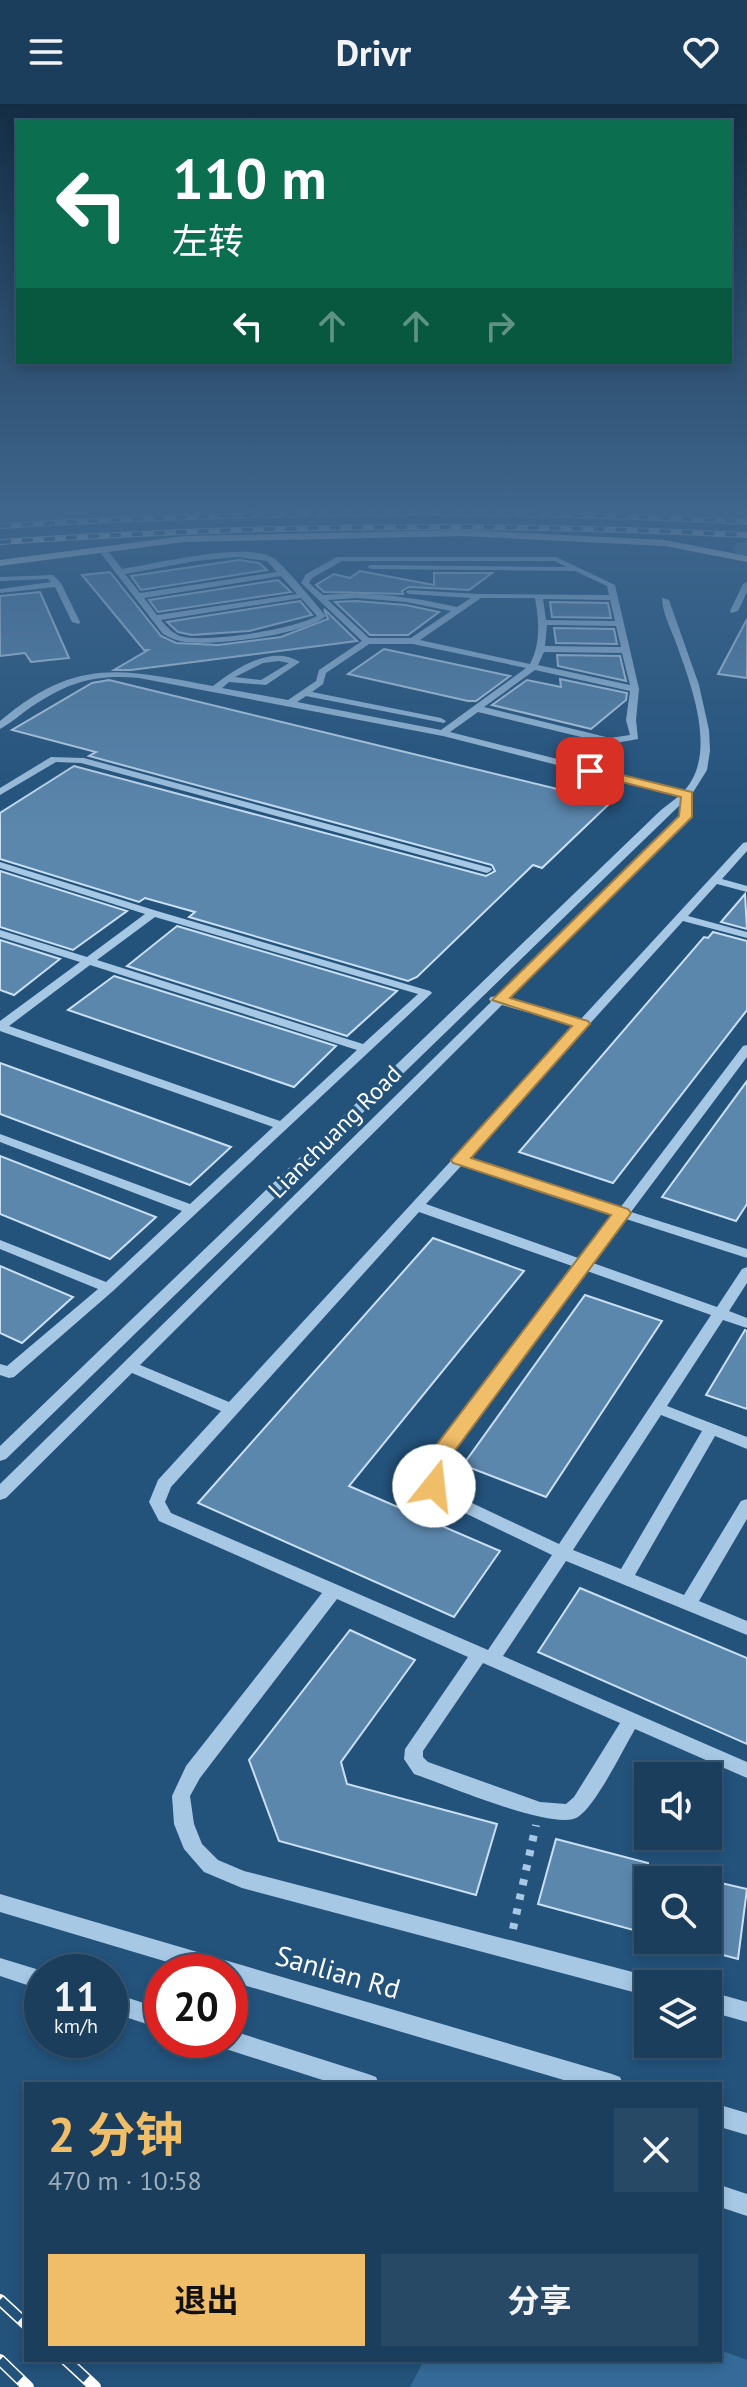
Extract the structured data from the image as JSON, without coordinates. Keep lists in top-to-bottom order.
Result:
{
  "streets": {
    "street": ["Lianchuang Road", "Sanlian Rd"]
  },
  "page": {
    "header": "Drivr",
    "turn": ["110 m", "左转"],
    "speed": "11 km/h",
    "limit": "20",
    "heading": ["2 分钟", "470 m · 10:58"],
    "buttons": ["退出", "分享"]
  }
}
